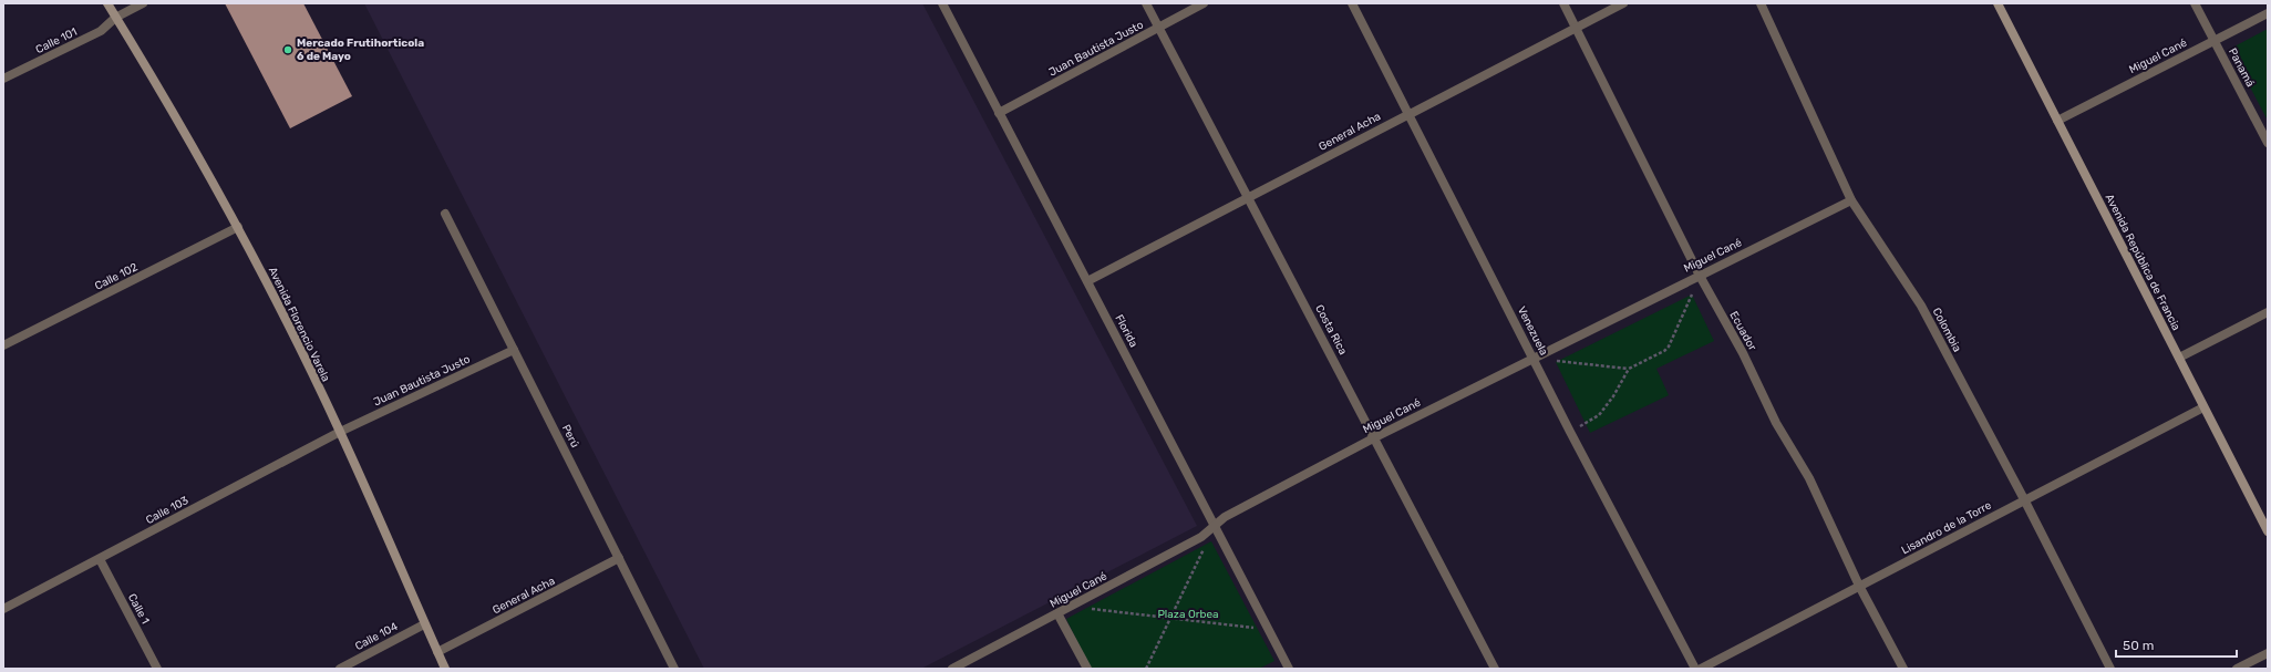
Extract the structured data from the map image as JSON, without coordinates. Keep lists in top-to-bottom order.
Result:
{
  "streets": {
    "main road": ["Avenida República de Francia", "Avenida Florencio Varela"],
    "street": [
      "Calle 101",
      "Juan Bautista Justo",
      "Miguel Cané",
      "Panamá",
      "General Acha",
      "Calle 102",
      "Costa Rica",
      "Colombia",
      "Florida",
      "Venezuela",
      "Ecuador",
      "Perú",
      "Calle 103",
      "Lisandro de la Torre",
      "Calle 1",
      "Calle 104"
    ]
  },
  "crossings": [
    ["Calle 101", "Avenida Florencio Varela"],
    ["Juan Bautista Justo", "Avenida Florencio Varela"],
    ["Juan Bautista Justo", "Costa Rica"],
    ["Juan Bautista Justo", "Florida"],
    ["Juan Bautista Justo", "Perú"],
    ["Juan Bautista Justo", "Calle 103"],
    ["Miguel Cané", "Panamá"],
    ["Miguel Cané", "Avenida República de Francia"],
    ["Miguel Cané", "Costa Rica"],
    ["Miguel Cané", "Colombia"],
    ["Miguel Cané", "Florida"],
    ["Miguel Cané", "Venezuela"],
    ["Miguel Cané", "Ecuador"],
    ["General Acha", "Avenida Florencio Varela"],
    ["General Acha", "Costa Rica"],
    ["General Acha", "Florida"],
    ["General Acha", "Venezuela"],
    ["General Acha", "Ecuador"],
    ["General Acha", "Perú"],
    ["Avenida República de Francia", "Lisandro de la Torre"],
    ["Calle 102", "Avenida Florencio Varela"],
    ["Avenida Florencio Varela", "Calle 103"],
    ["Avenida Florencio Varela", "Calle 104"],
    ["Colombia", "Lisandro de la Torre"],
    ["Ecuador", "Lisandro de la Torre"],
    ["Calle 103", "Calle 1"]
  ],
  "parks": ["Plaza Orbea"],
  "places": ["Mercado Frutihorticola 6 de Mayo"],
  "scale_bar": "50 m"
}
